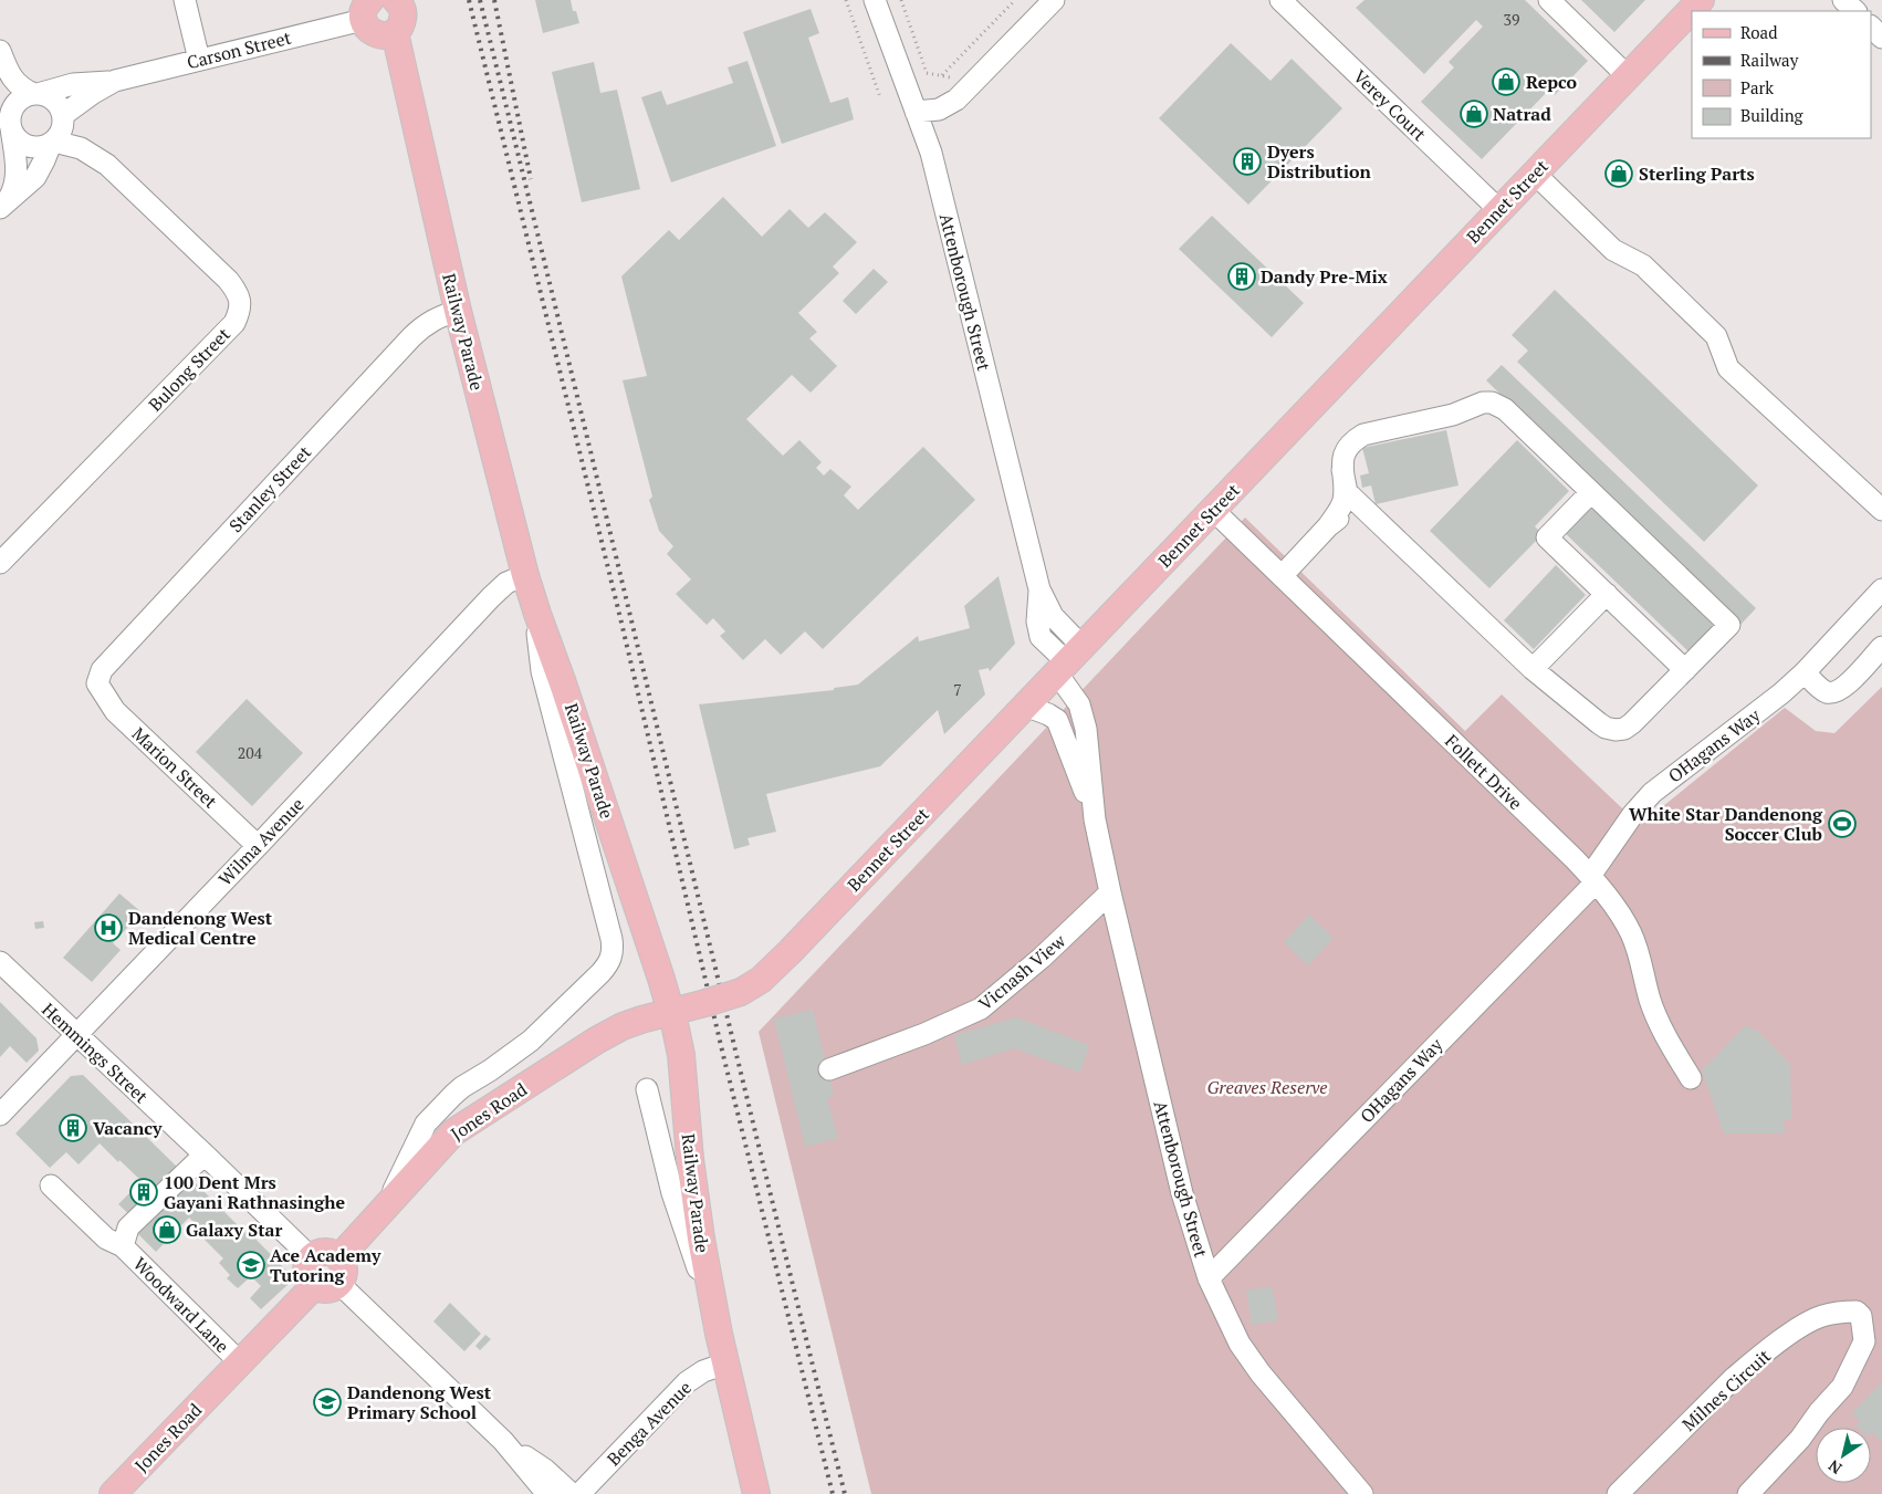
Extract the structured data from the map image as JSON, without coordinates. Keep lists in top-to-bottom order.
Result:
{
  "streets": {
    "main road": ["Bennet Street", "Railway Parade", "Jones Road"],
    "street": [
      "Carson Street",
      "Verey Court",
      "Attenborough Street",
      "Bulong Street",
      "Stanley Street",
      "OHagans Way",
      "Marion Street",
      "Follett Drive",
      "Wilma Avenue",
      "Vicnash View",
      "Hemmings Street",
      "Woodward Lane",
      "Milnes Circuit",
      "Benga Avenue"
    ]
  },
  "crossings": [
    ["Carson Street", "Bulong Street"],
    ["Verey Court", "Bennet Street"],
    ["Bennet Street", "Attenborough Street"],
    ["Bennet Street", "Railway Parade"],
    ["Bennet Street", "Follett Drive"],
    ["Bennet Street", "Jones Road"],
    ["Attenborough Street", "OHagans Way"],
    ["Attenborough Street", "Vicnash View"],
    ["Railway Parade", "Stanley Street"],
    ["Railway Parade", "Wilma Avenue"],
    ["Railway Parade", "Jones Road"],
    ["Railway Parade", "Benga Avenue"],
    ["Stanley Street", "Marion Street"],
    ["OHagans Way", "Follett Drive"],
    ["Marion Street", "Wilma Avenue"],
    ["Wilma Avenue", "Hemmings Street"],
    ["Hemmings Street", "Jones Road"],
    ["Hemmings Street", "Woodward Lane"],
    ["Jones Road", "Woodward Lane"]
  ],
  "parks": ["Greaves Reserve"],
  "places": {
    "shop": [
      "Repco",
      "Natrad",
      "Sterling Parts",
      "Galaxy Star"
    ],
    "building": [
      "Dyers Distribution",
      "Dandy Pre-Mix",
      "Vacancy",
      "100 Dent Mrs Gayani Rathnasinghe"
    ],
    "sports": ["White Star Dandenong Soccer Club"],
    "hospital": ["Dandenong West Medical Centre"],
    "school or university": ["Ace Academy Tutoring", "Dandenong West Primary School"]
  },
  "house_numbers": ["39", "7", "204"],
  "legend": [
    "Road",
    "Railway",
    "Park",
    "Building"
  ],
  "north": "bottom left"
}
